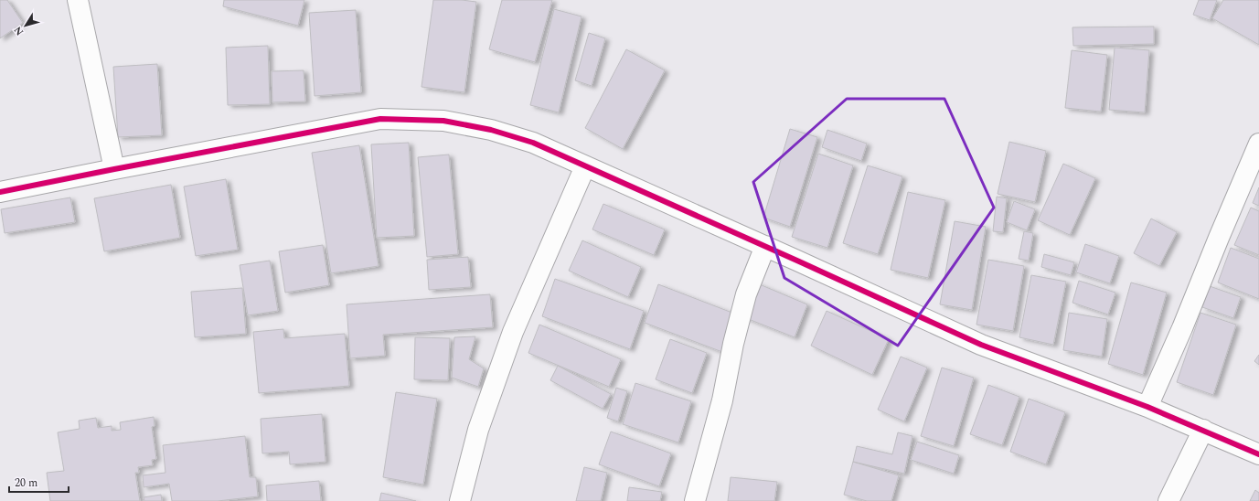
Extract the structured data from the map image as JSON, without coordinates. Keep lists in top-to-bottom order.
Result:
{
  "scale_bar": "20 m",
  "north": "bottom left"
}
